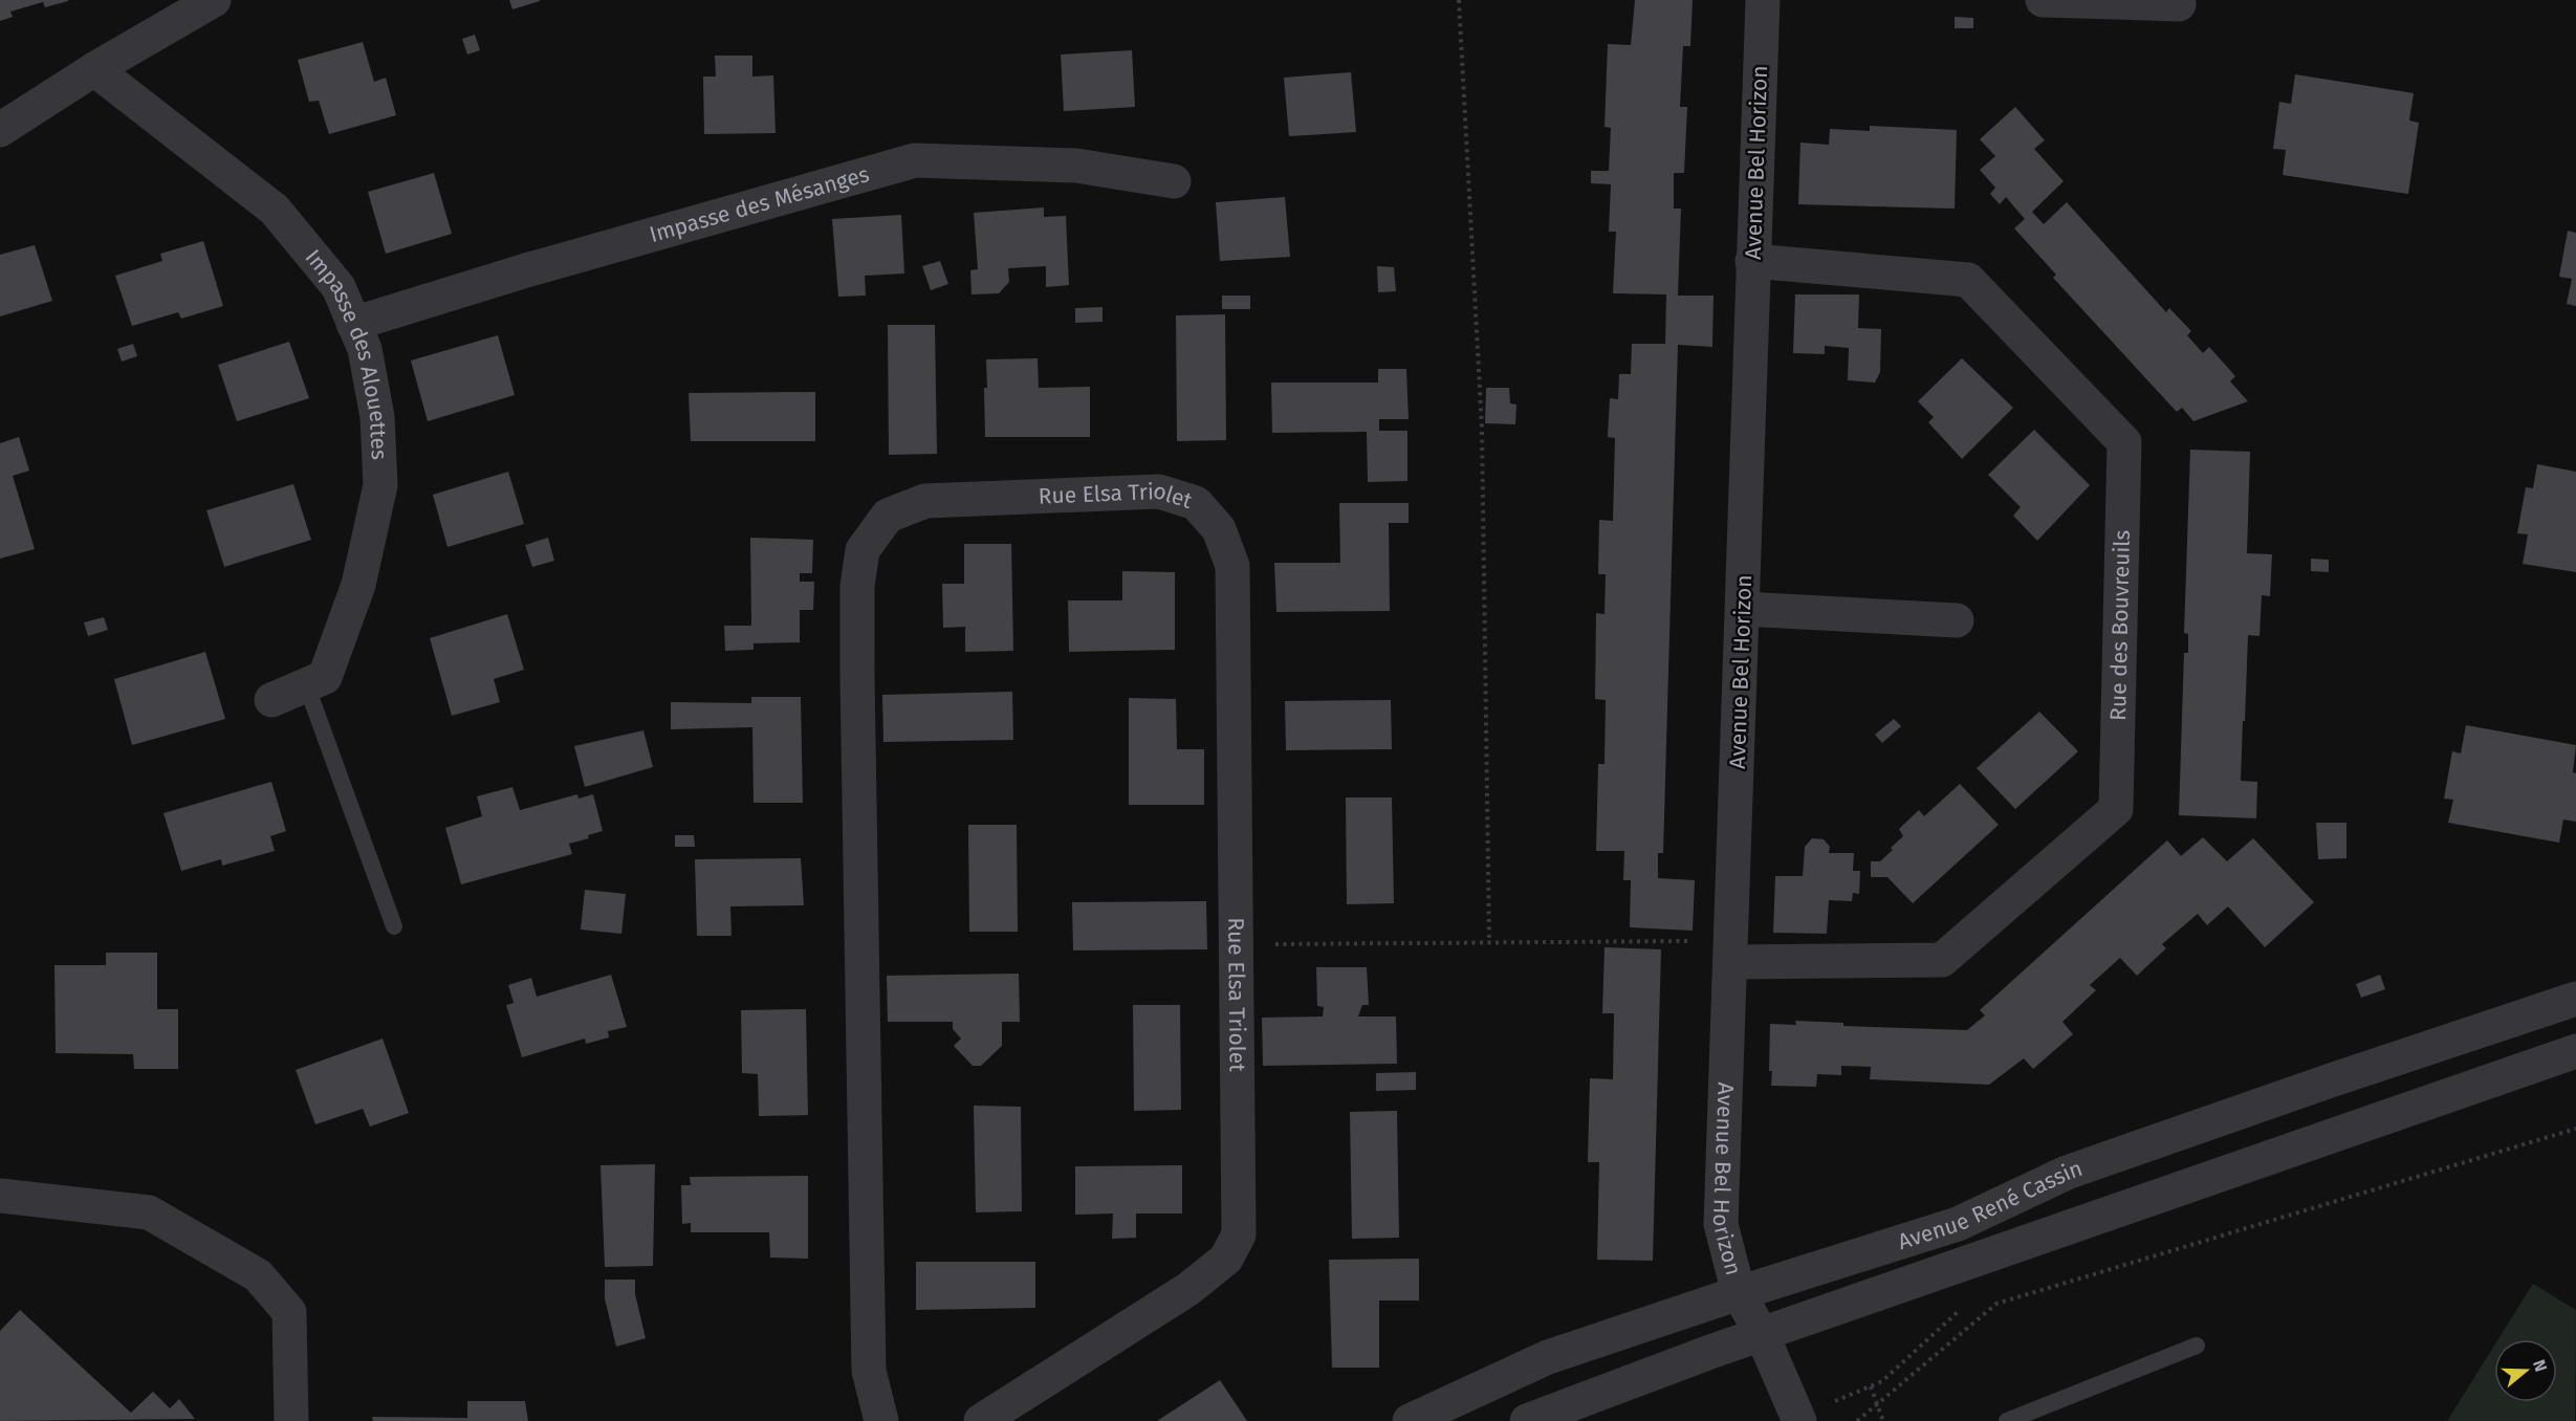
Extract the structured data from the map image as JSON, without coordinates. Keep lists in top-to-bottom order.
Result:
{
  "streets": {
    "street": [
      "Avenue Bel Horizon",
      "Impasse des Mésanges",
      "Impasse des Alouettes",
      "Rue Elsa Triolet",
      "Rue des Bouvreuils",
      "Avenue René Cassin"
    ]
  },
  "crossings": [
    ["Avenue Bel Horizon", "Rue des Bouvreuils"],
    ["Avenue Bel Horizon", "Avenue René Cassin"],
    ["Impasse des Mésanges", "Impasse des Alouettes"]
  ],
  "north": "right"
}
